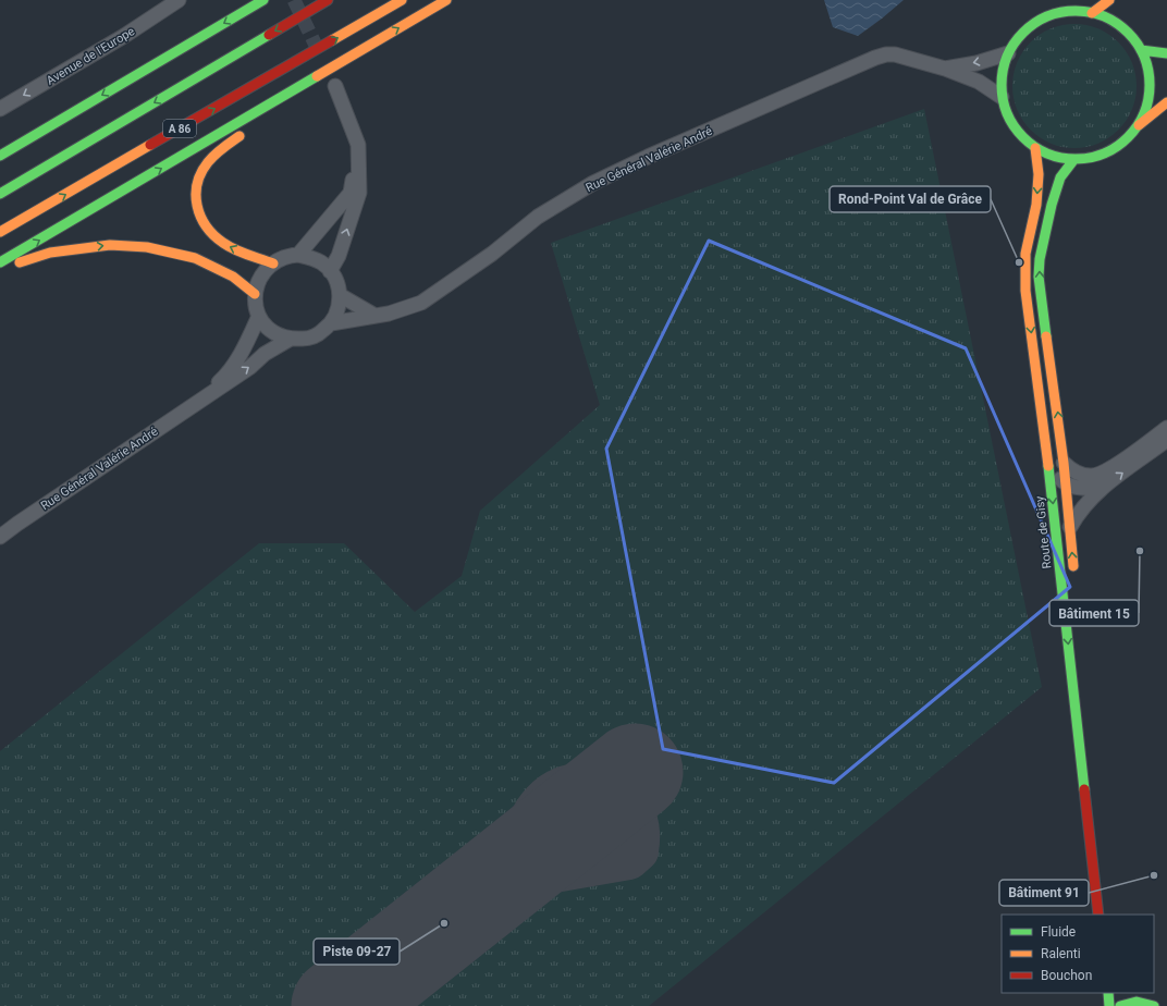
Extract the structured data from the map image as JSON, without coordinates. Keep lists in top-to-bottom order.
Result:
{
  "streets": {
    "main road": ["A 86", "Route de Gisy"],
    "street": ["Avenue de l'Europe", "Rue Général Valérie André"]
  },
  "crossings": [
    ["Rue Général Valérie André", "Route de Gisy"]
  ],
  "one_way": ["Avenue de l'Europe"],
  "places": [
    "Rond-Point Val de Grâce",
    "Bâtiment 15",
    "Bâtiment 91",
    "Piste 09-27"
  ],
  "legend": ["Fluide", "Ralenti", "Bouchon"]
}
